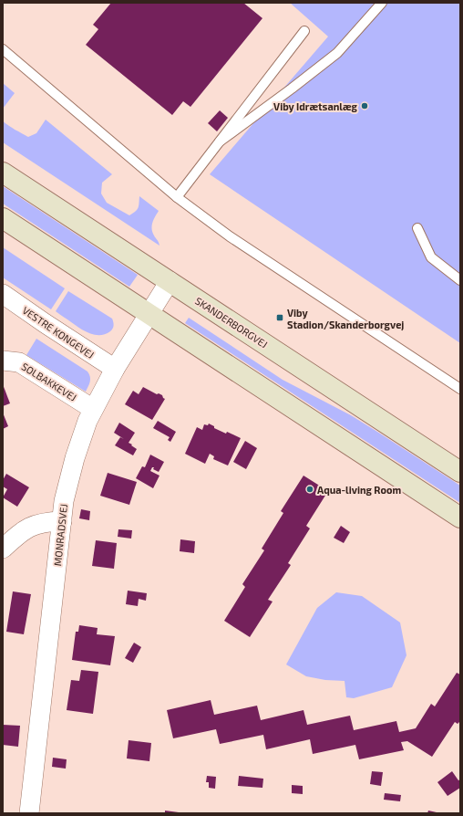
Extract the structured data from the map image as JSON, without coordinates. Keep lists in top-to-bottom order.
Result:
{
  "streets": {
    "main road": ["SKANDERBORGVEJ"],
    "street": ["VESTRE KONGEVEJ", "SOLBAKKEVEJ", "MONRADSVEJ"]
  },
  "crossings": [
    ["SKANDERBORGVEJ", "MONRADSVEJ"],
    ["VESTRE KONGEVEJ", "MONRADSVEJ"],
    ["SOLBAKKEVEJ", "MONRADSVEJ"]
  ],
  "places": {
    "other": ["Viby Idrætsanlæg", "Aqua-living Room"],
    "transit": ["Viby Stadion/Skanderborgvej"]
  }
}
